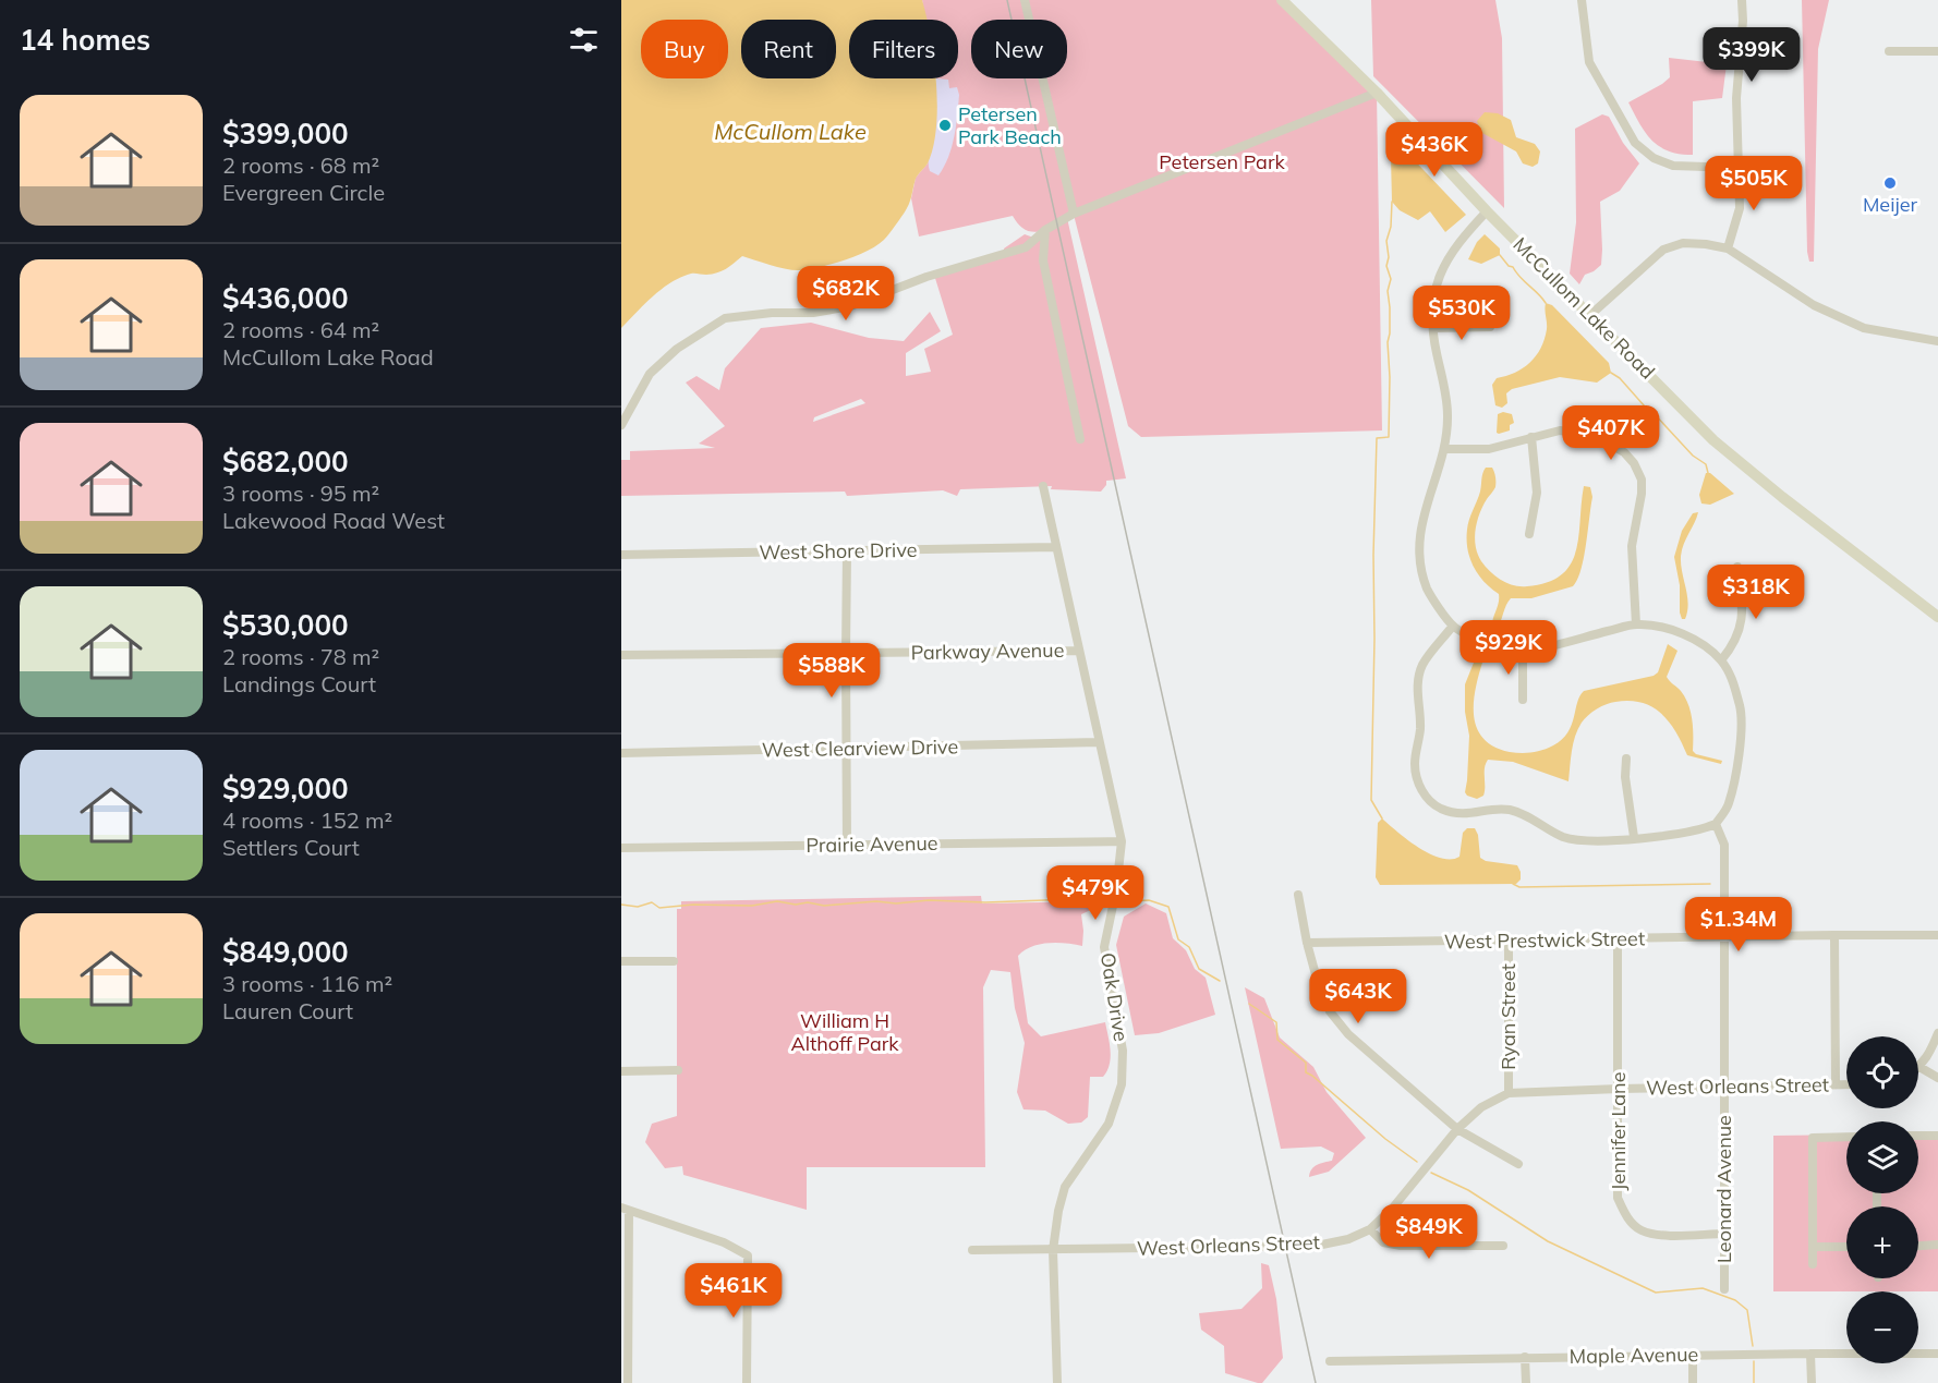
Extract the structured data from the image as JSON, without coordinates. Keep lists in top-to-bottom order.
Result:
{
  "streets": {
    "street": [
      "McCullom Lake Road",
      "West Shore Drive",
      "Parkway Avenue",
      "West Clearview Drive",
      "Prairie Avenue",
      "West Prestwick Street",
      "Oak Drive",
      "Ryan Street",
      "West Orleans Street",
      "Jennifer Lane",
      "Leonard Avenue",
      "Maple Avenue"
    ]
  },
  "crossings": [
    ["West Shore Drive", "Oak Drive"],
    ["Parkway Avenue", "Oak Drive"],
    ["West Clearview Drive", "Oak Drive"],
    ["Prairie Avenue", "Oak Drive"],
    ["West Prestwick Street", "Ryan Street"],
    ["West Prestwick Street", "Jennifer Lane"],
    ["West Prestwick Street", "Leonard Avenue"],
    ["Oak Drive", "West Orleans Street"],
    ["Ryan Street", "West Orleans Street"],
    ["West Orleans Street", "Jennifer Lane"],
    ["West Orleans Street", "Leonard Avenue"],
    ["Jennifer Lane", "Leonard Avenue"]
  ],
  "water": ["McCullom Lake"],
  "parks": ["Petersen Park", "William H Althoff Park"],
  "places": ["Petersen Park Beach", "Meijer"],
  "page": {
    "heading": "14 homes",
    "chip": [
      "Buy",
      "Rent",
      "Filters",
      "New"
    ],
    "price": [
      "$399K",
      "$436K",
      "$505K",
      "$682K",
      "$530K",
      "$407K",
      "$318K",
      "$929K",
      "$588K",
      "$479K",
      "$1.34M",
      "$643K",
      "$849K",
      "$461K"
    ],
    "list": [
      {
        "name": "$399,000",
        "note": "2 rooms · 68 m² · Evergreen Circle"
      },
      {
        "name": "$436,000",
        "note": "2 rooms · 64 m² · McCullom Lake Road"
      },
      {
        "name": "$682,000",
        "note": "3 rooms · 95 m² · Lakewood Road West"
      },
      {
        "name": "$530,000",
        "note": "2 rooms · 78 m² · Landings Court"
      },
      {
        "name": "$929,000",
        "note": "4 rooms · 152 m² · Settlers Court"
      },
      {
        "name": "$849,000",
        "note": "3 rooms · 116 m² · Lauren Court"
      }
    ],
    "map_buttons": ["+", "−"]
  }
}
